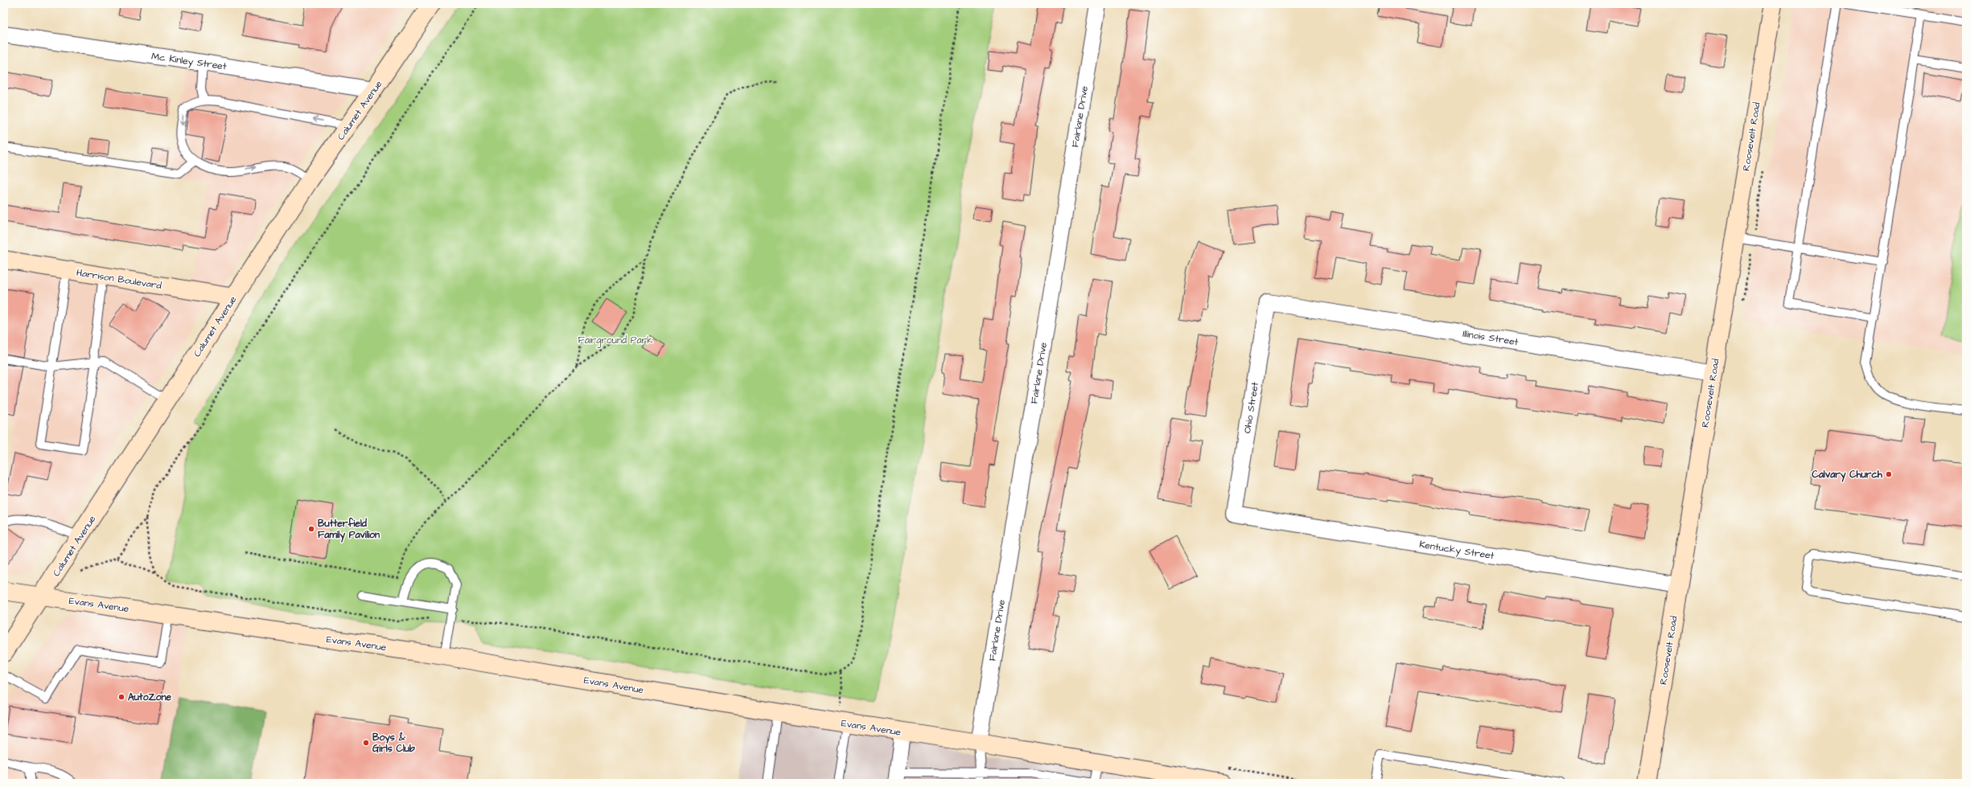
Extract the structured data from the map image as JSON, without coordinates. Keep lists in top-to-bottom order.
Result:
{
  "streets": {
    "street": [
      "Mc Kinley Street",
      "Calumet Avenue",
      "Fairlane Drive",
      "Roosevelt Road",
      "Harrison Boulevard",
      "Illinois Street",
      "Ohio Street",
      "Kentucky Street",
      "Evans Avenue"
    ]
  },
  "crossings": [
    ["Mc Kinley Street", "Calumet Avenue"],
    ["Calumet Avenue", "Harrison Boulevard"],
    ["Calumet Avenue", "Evans Avenue"],
    ["Fairlane Drive", "Evans Avenue"],
    ["Roosevelt Road", "Illinois Street"],
    ["Roosevelt Road", "Kentucky Street"],
    ["Illinois Street", "Ohio Street"],
    ["Ohio Street", "Kentucky Street"]
  ],
  "parks": ["Fairground Park"],
  "places": [
    "Calvary Church",
    "Butterfield Family Pavilion",
    "AutoZone",
    "Boys & Girls Club"
  ]
}
